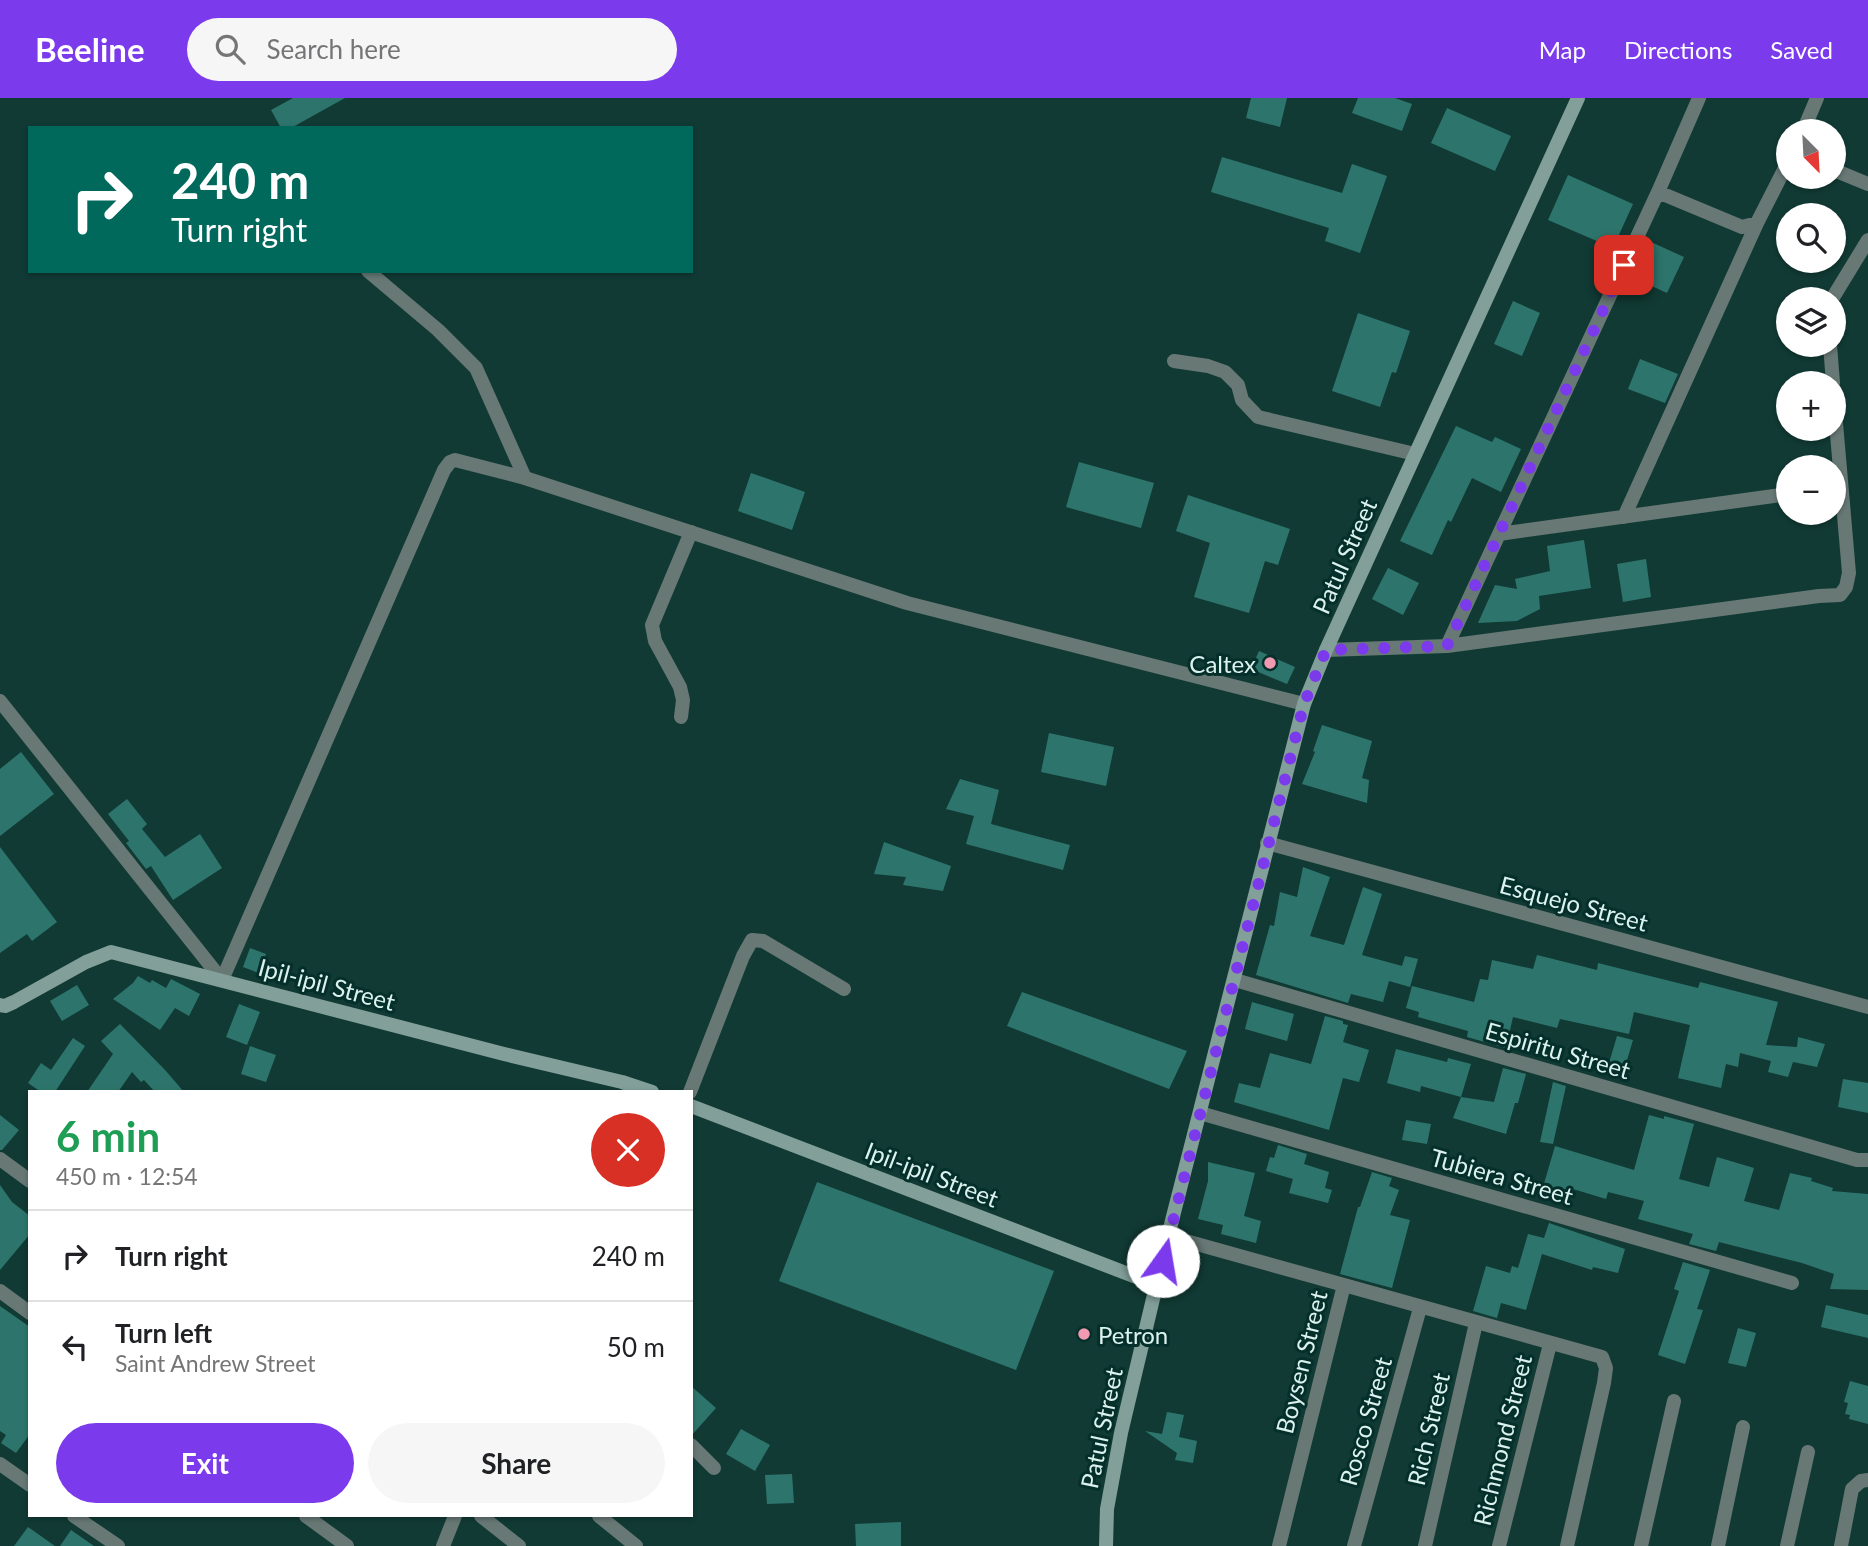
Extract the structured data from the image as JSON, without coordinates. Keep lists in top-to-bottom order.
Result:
{
  "streets": {
    "main road": ["Patul Street", "Ipil-ipil Street"],
    "street": [
      "Esquejo Street",
      "Espiritu Street",
      "Tubiera Street",
      "Boysen Street",
      "Rosco Street",
      "Rich Street",
      "Richmond Street"
    ]
  },
  "crossings": [
    ["Patul Street", "Esquejo Street"],
    ["Patul Street", "Ipil-ipil Street"],
    ["Patul Street", "Espiritu Street"],
    ["Patul Street", "Tubiera Street"],
    ["Patul Street", "Boysen Street"]
  ],
  "places": ["Caltex", "Petron"],
  "north": "bottom right",
  "page": {
    "header": "Beeline",
    "search": "Search here",
    "nav": ["Map", "Directions", "Saved"],
    "map_buttons": ["+", "−"],
    "turn": ["240 m", "Turn right"],
    "heading": ["6 min", "450 m · 12:54"],
    "list": [
      {
        "name": "Turn right",
        "value": "240 m"
      },
      {
        "name": "Turn left",
        "note": "Saint Andrew Street",
        "value": "50 m"
      }
    ],
    "buttons": ["Exit", "Share"]
  }
}
